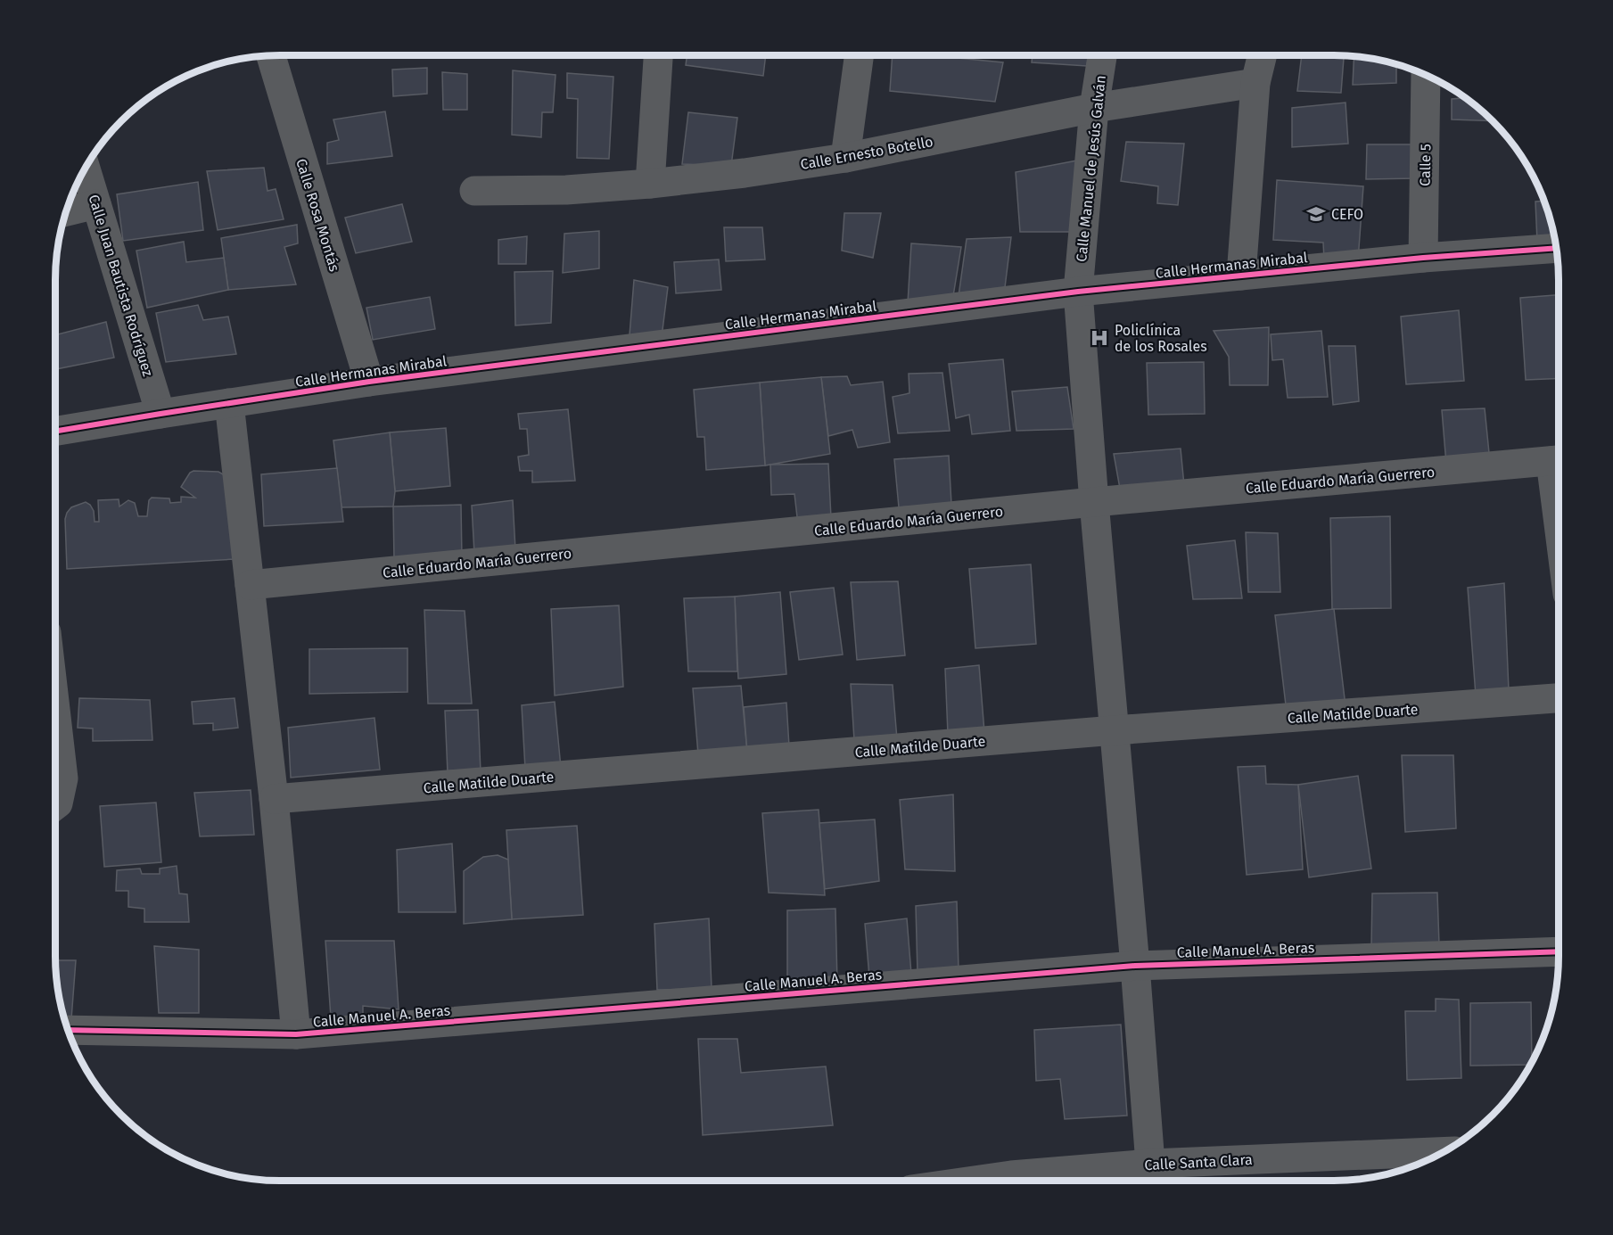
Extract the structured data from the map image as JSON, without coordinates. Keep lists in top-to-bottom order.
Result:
{
  "streets": {
    "street": [
      "Calle Ernesto Botello",
      "Calle 5",
      "Calle Manuel de Jesús Galván",
      "Calle Rosa Montás",
      "Calle Hermanas Mirabal",
      "Calle Juan Bautista Rodríguez",
      "Calle Eduardo María Guerrero",
      "Calle Matilde Duarte",
      "Calle Manuel A. Beras",
      "Calle Santa Clara"
    ]
  },
  "crossings": [
    ["Calle Ernesto Botello", "Calle Manuel de Jesús Galván"],
    ["Calle 5", "Calle Hermanas Mirabal"],
    ["Calle Manuel de Jesús Galván", "Calle Hermanas Mirabal"],
    ["Calle Manuel de Jesús Galván", "Calle Eduardo María Guerrero"],
    ["Calle Manuel de Jesús Galván", "Calle Matilde Duarte"],
    ["Calle Manuel de Jesús Galván", "Calle Manuel A. Beras"],
    ["Calle Manuel de Jesús Galván", "Calle Santa Clara"],
    ["Calle Rosa Montás", "Calle Hermanas Mirabal"],
    ["Calle Hermanas Mirabal", "Calle Juan Bautista Rodríguez"]
  ],
  "places": {
    "school or university": ["CEFO"],
    "hospital": ["Policlínica de los Rosales"]
  }
}
